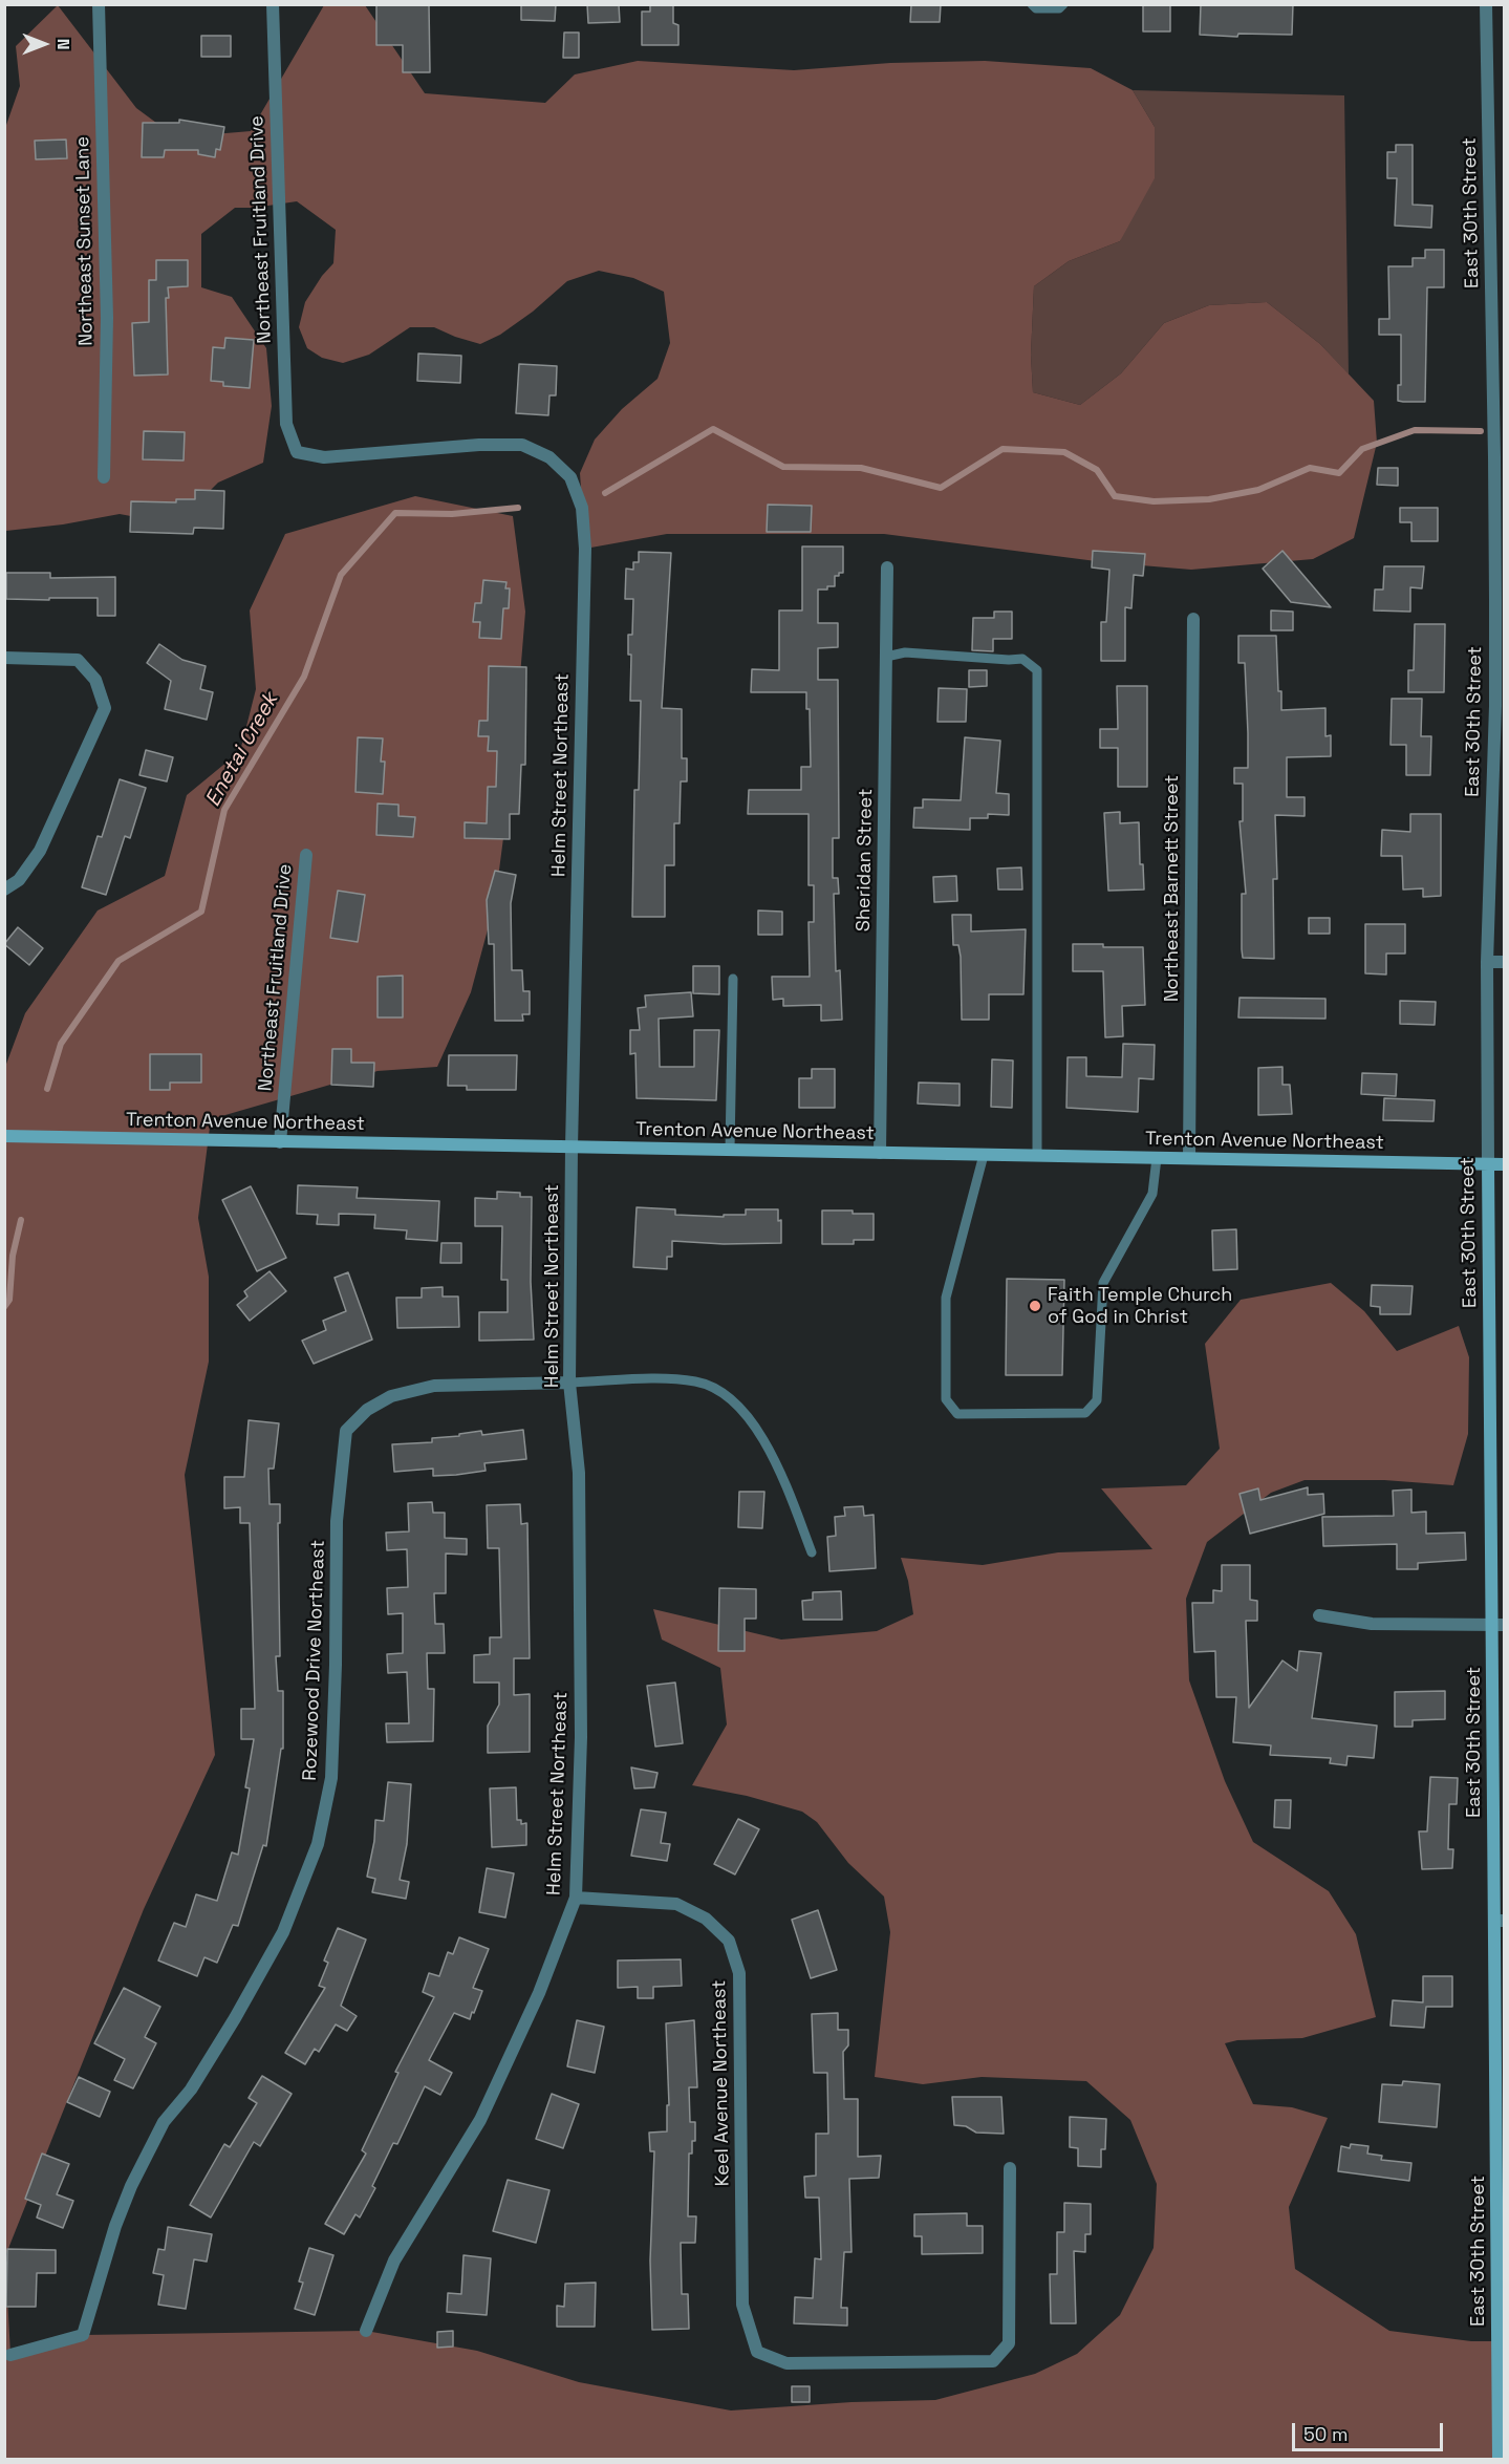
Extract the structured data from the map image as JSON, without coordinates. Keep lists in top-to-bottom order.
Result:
{
  "streets": {
    "main road": ["East 30th Street", "Trenton Avenue Northeast"],
    "street": [
      "Northeast Fruitland Drive",
      "Northeast Sunset Lane",
      "Helm Street Northeast",
      "Sheridan Street",
      "Northeast Barnett Street",
      "Rozewood Drive Northeast",
      "Keel Avenue Northeast"
    ]
  },
  "crossings": [
    ["East 30th Street", "Trenton Avenue Northeast"],
    ["Northeast Fruitland Drive", "Helm Street Northeast"],
    ["Northeast Fruitland Drive", "Trenton Avenue Northeast"],
    ["Helm Street Northeast", "Trenton Avenue Northeast"],
    ["Helm Street Northeast", "Rozewood Drive Northeast"],
    ["Helm Street Northeast", "Keel Avenue Northeast"],
    ["Sheridan Street", "Trenton Avenue Northeast"],
    ["Northeast Barnett Street", "Trenton Avenue Northeast"]
  ],
  "water": ["Enetai Creek"],
  "places": ["Faith Temple Church of God in Christ"],
  "scale_bar": "50 m",
  "north": "right"
}
